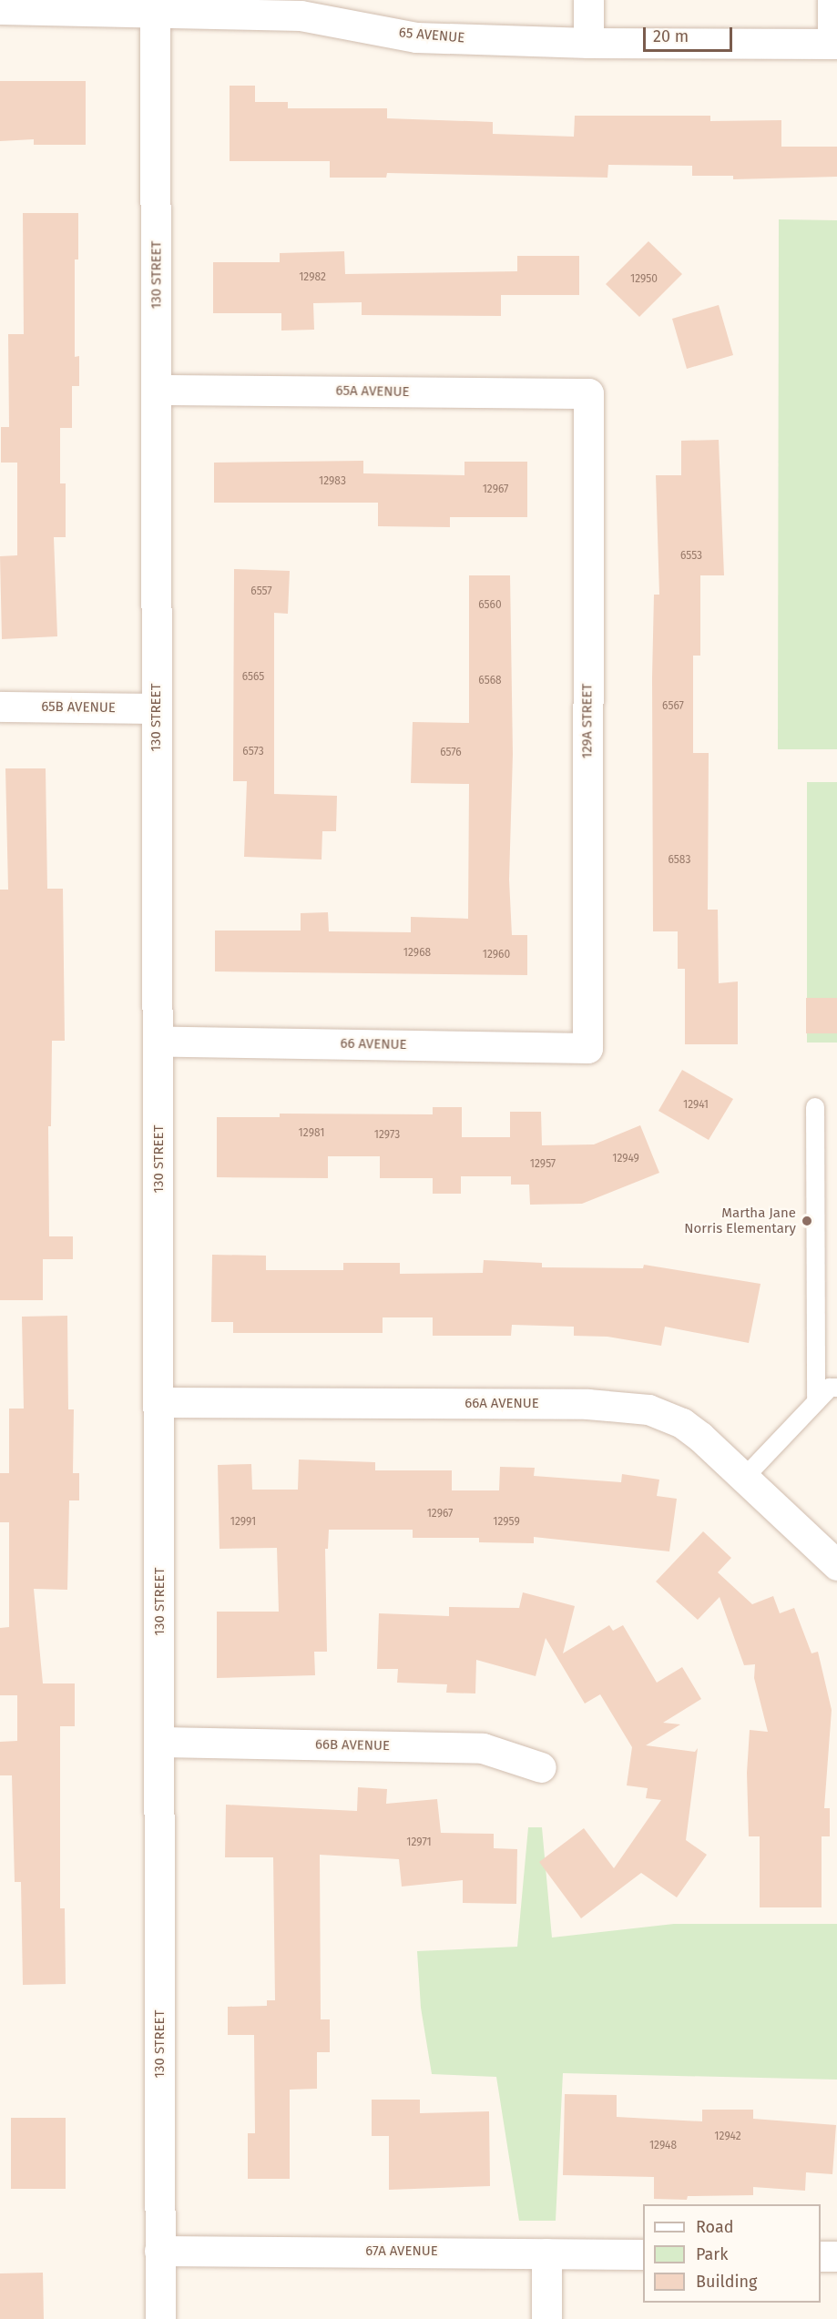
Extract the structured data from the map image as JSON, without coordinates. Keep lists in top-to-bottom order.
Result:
{
  "streets": {
    "street": [
      "65 AVENUE",
      "130 STREET",
      "65A AVENUE",
      "65B AVENUE",
      "129A STREET",
      "66 AVENUE",
      "66A AVENUE",
      "66B AVENUE",
      "67A AVENUE"
    ]
  },
  "crossings": [
    ["65 AVENUE", "130 STREET"],
    ["130 STREET", "65A AVENUE"],
    ["130 STREET", "65B AVENUE"],
    ["130 STREET", "66 AVENUE"],
    ["130 STREET", "66A AVENUE"],
    ["130 STREET", "66B AVENUE"],
    ["130 STREET", "67A AVENUE"],
    ["65A AVENUE", "129A STREET"],
    ["129A STREET", "66 AVENUE"]
  ],
  "places": ["Martha Jane Norris Elementary"],
  "house_numbers": [
    "12982",
    "12950",
    "12983",
    "12967",
    "6553",
    "6557",
    "6560",
    "6565",
    "6568",
    "6567",
    "6573",
    "6576",
    "6583",
    "12968",
    "12960",
    "12941",
    "12981",
    "12973",
    "12949",
    "12957",
    "12967",
    "12991",
    "12959",
    "12971",
    "12942",
    "12948"
  ],
  "legend": ["Road", "Park", "Building"],
  "scale_bar": "20 m"
}
